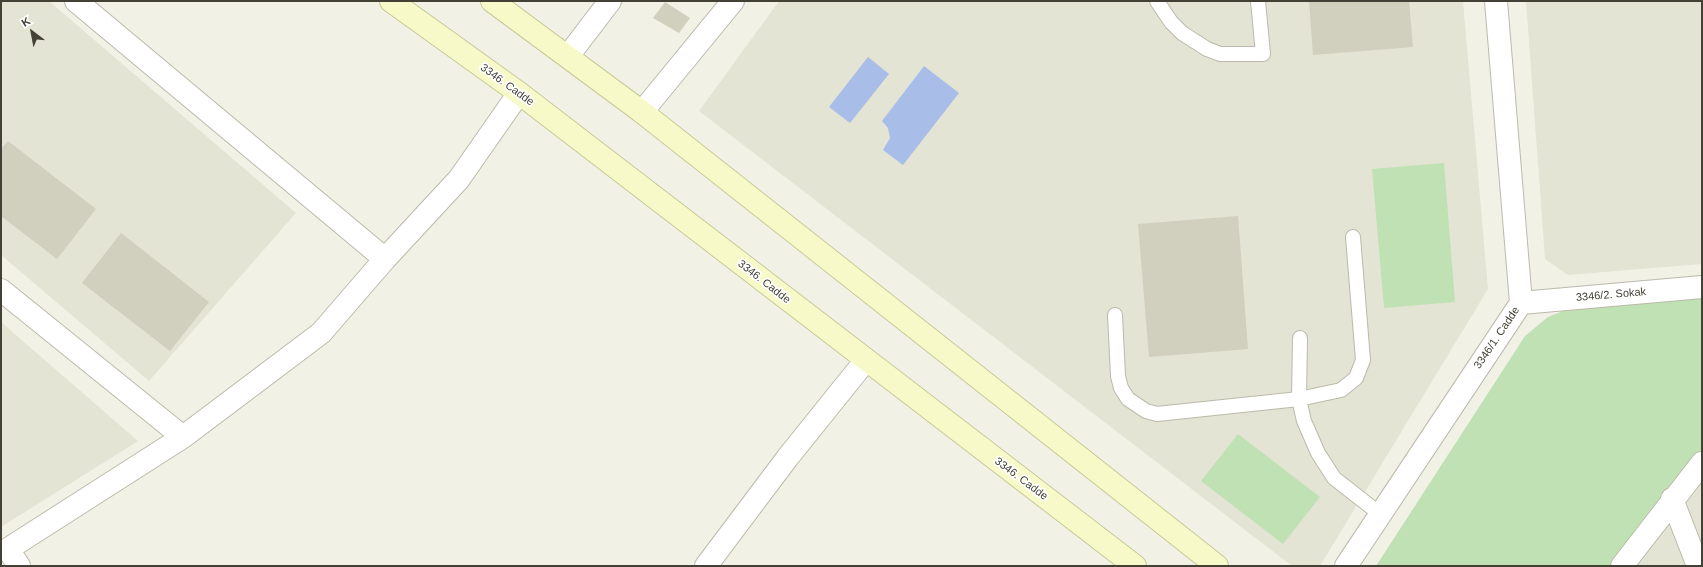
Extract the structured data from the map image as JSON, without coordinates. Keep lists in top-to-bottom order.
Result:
{
  "streets": {
    "street": ["3346. Cadde", "3346/2. Sokak", "3346/1. Cadde"]
  },
  "crossings": [
    ["3346/2. Sokak", "3346/1. Cadde"]
  ],
  "north": "top left"
}
